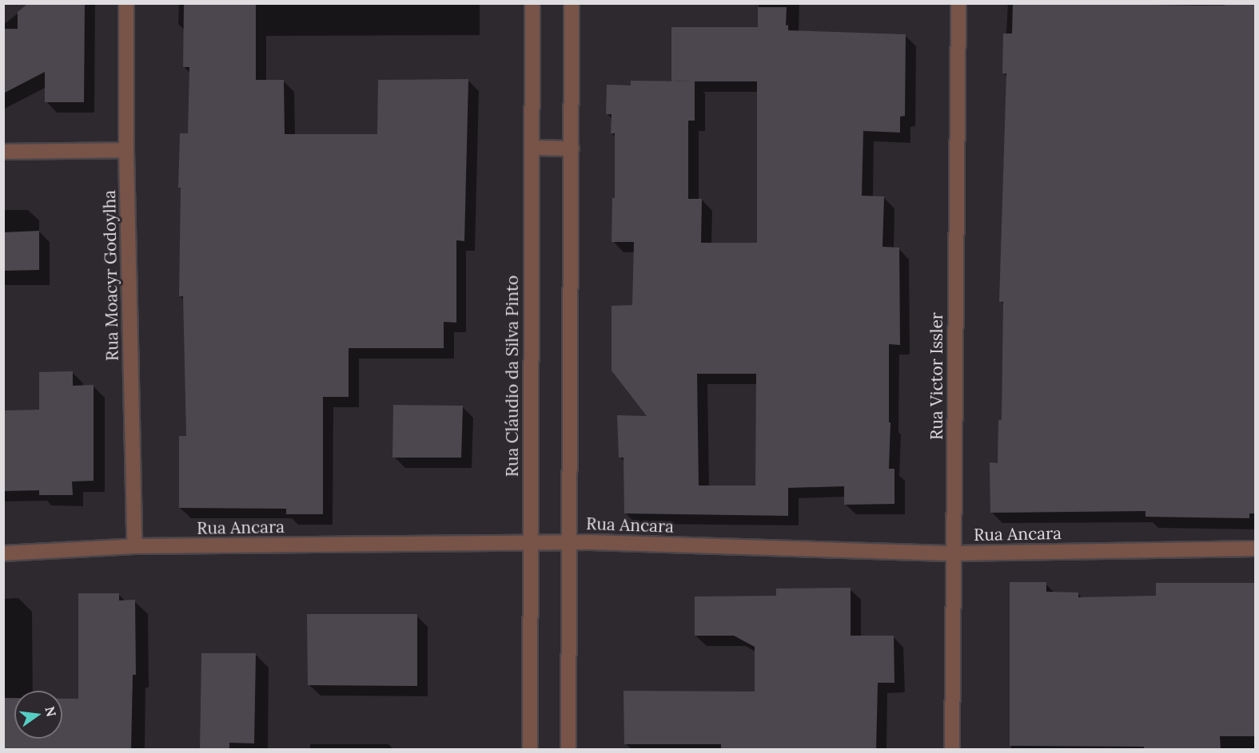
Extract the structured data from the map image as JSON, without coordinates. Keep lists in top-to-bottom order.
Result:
{
  "streets": {
    "street": [
      "Rua Moacyr Godoylha",
      "Rua Cláudio da Silva Pinto",
      "Rua Victor Issler",
      "Rua Ancara"
    ]
  },
  "crossings": [
    ["Rua Moacyr Godoylha", "Rua Ancara"],
    ["Rua Cláudio da Silva Pinto", "Rua Ancara"],
    ["Rua Victor Issler", "Rua Ancara"]
  ],
  "north": "right"
}
